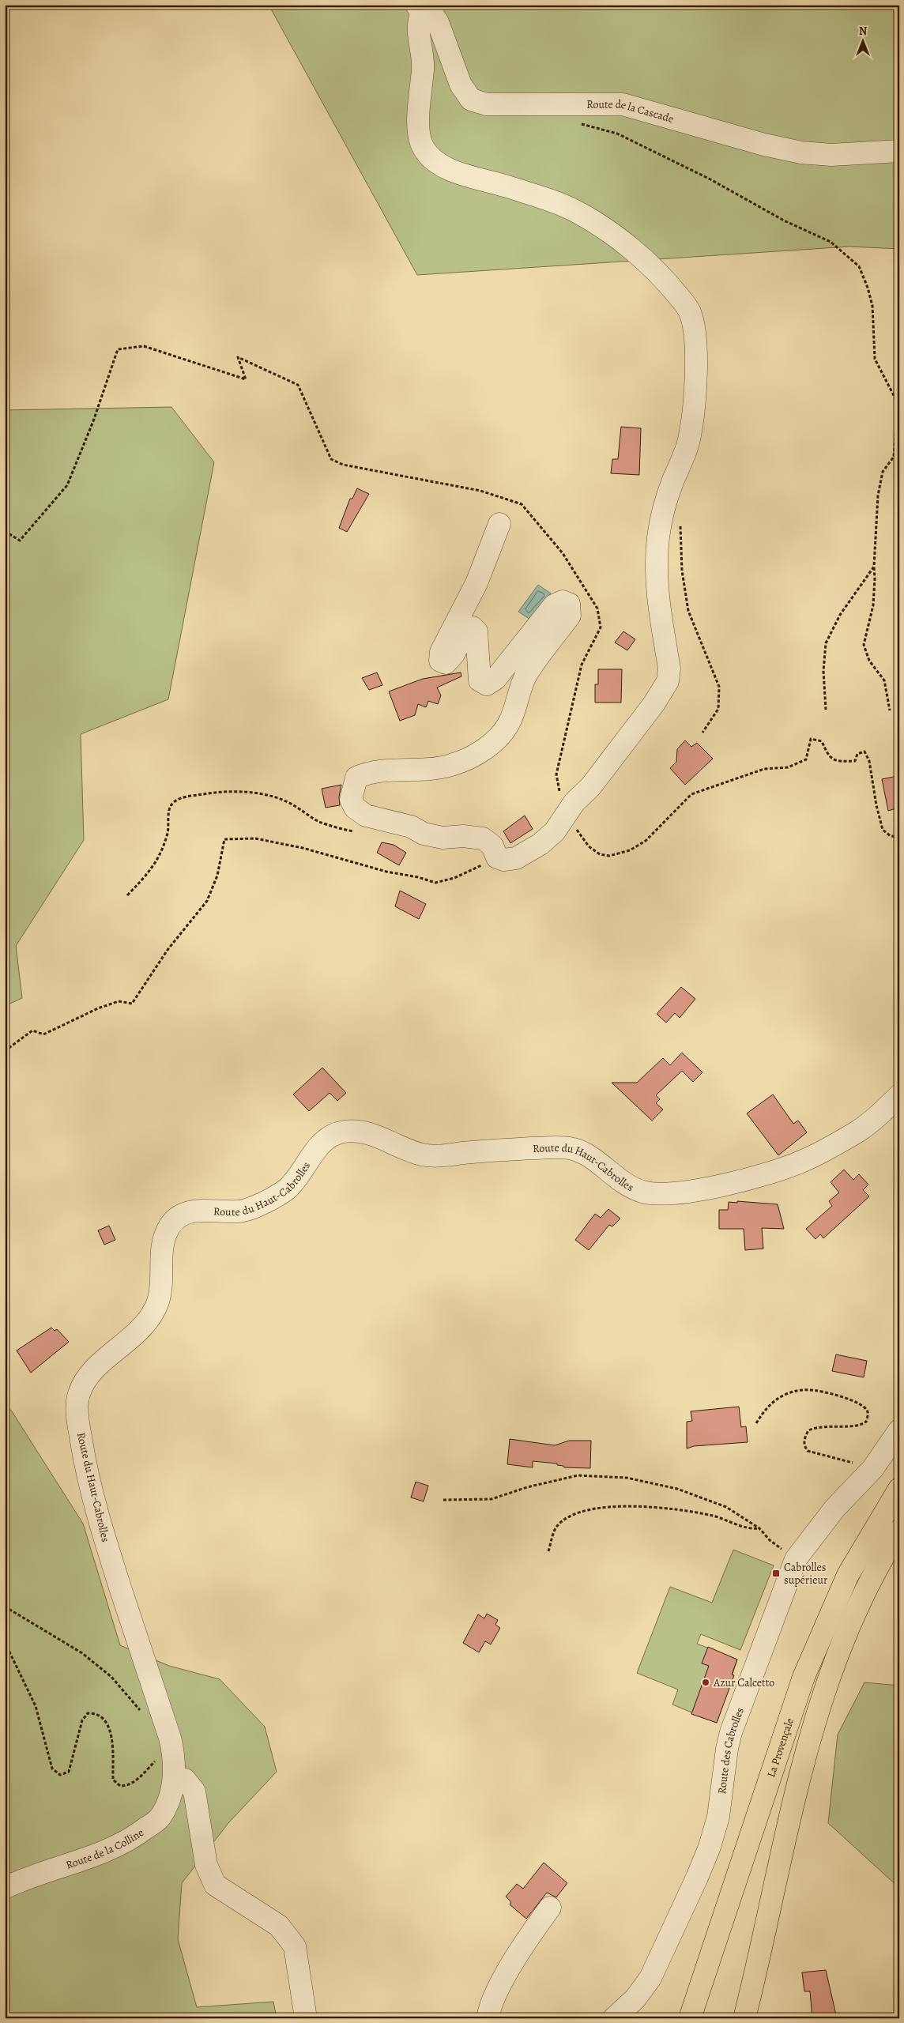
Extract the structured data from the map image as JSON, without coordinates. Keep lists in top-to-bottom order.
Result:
{
  "streets": {
    "highway": ["La Provençale"],
    "street": [
      "Route de la Cascade",
      "Route du Haut-Cabrolles",
      "Route des Cabrolles",
      "Route de la Colline"
    ]
  },
  "crossings": [
    ["Route du Haut-Cabrolles", "Route de la Colline"]
  ],
  "places": {
    "transit": ["Cabrolles supérieur"],
    "other": ["Azur Calcetto"]
  },
  "north": "top"
}
